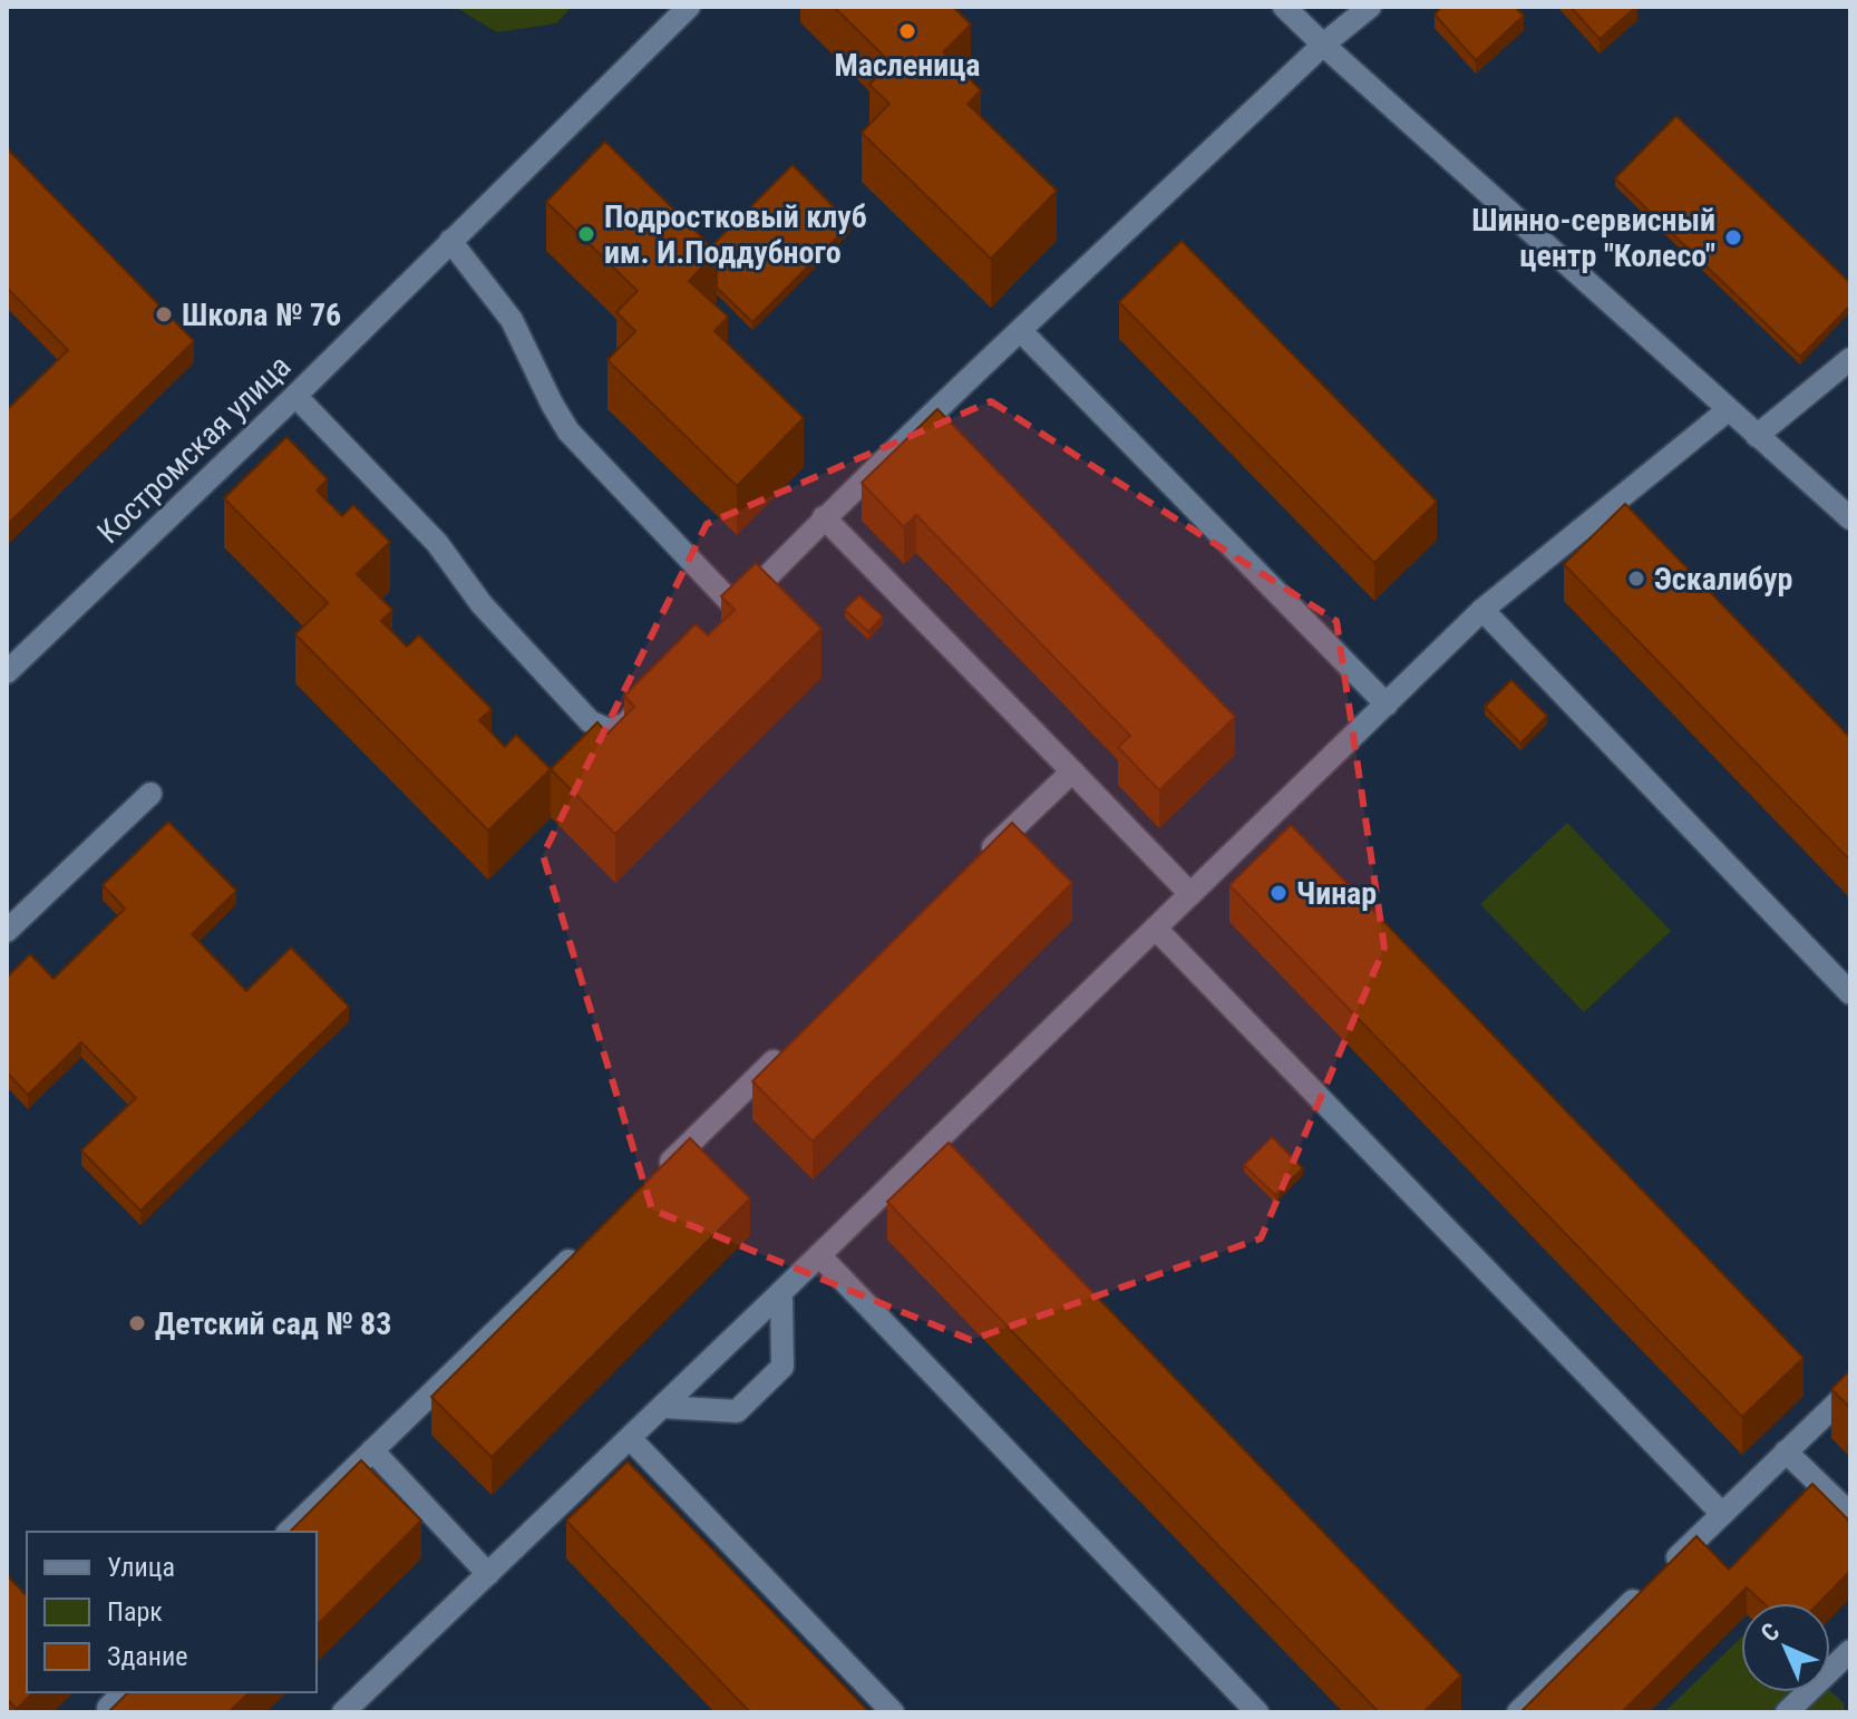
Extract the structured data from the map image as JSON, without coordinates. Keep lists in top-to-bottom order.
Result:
{
  "streets": {
    "street": ["Костромская улица"]
  },
  "places": [
    "Масленица",
    "Подростковый клуб им. И.Поддубного",
    "Шинно-сервисный центр \"Колесо\"",
    "Школа № 76",
    "Эскалибур",
    "Чинар",
    "Детский сад № 83"
  ],
  "legend": ["Улица", "Парк", "Здание"],
  "north": "top left"
}
